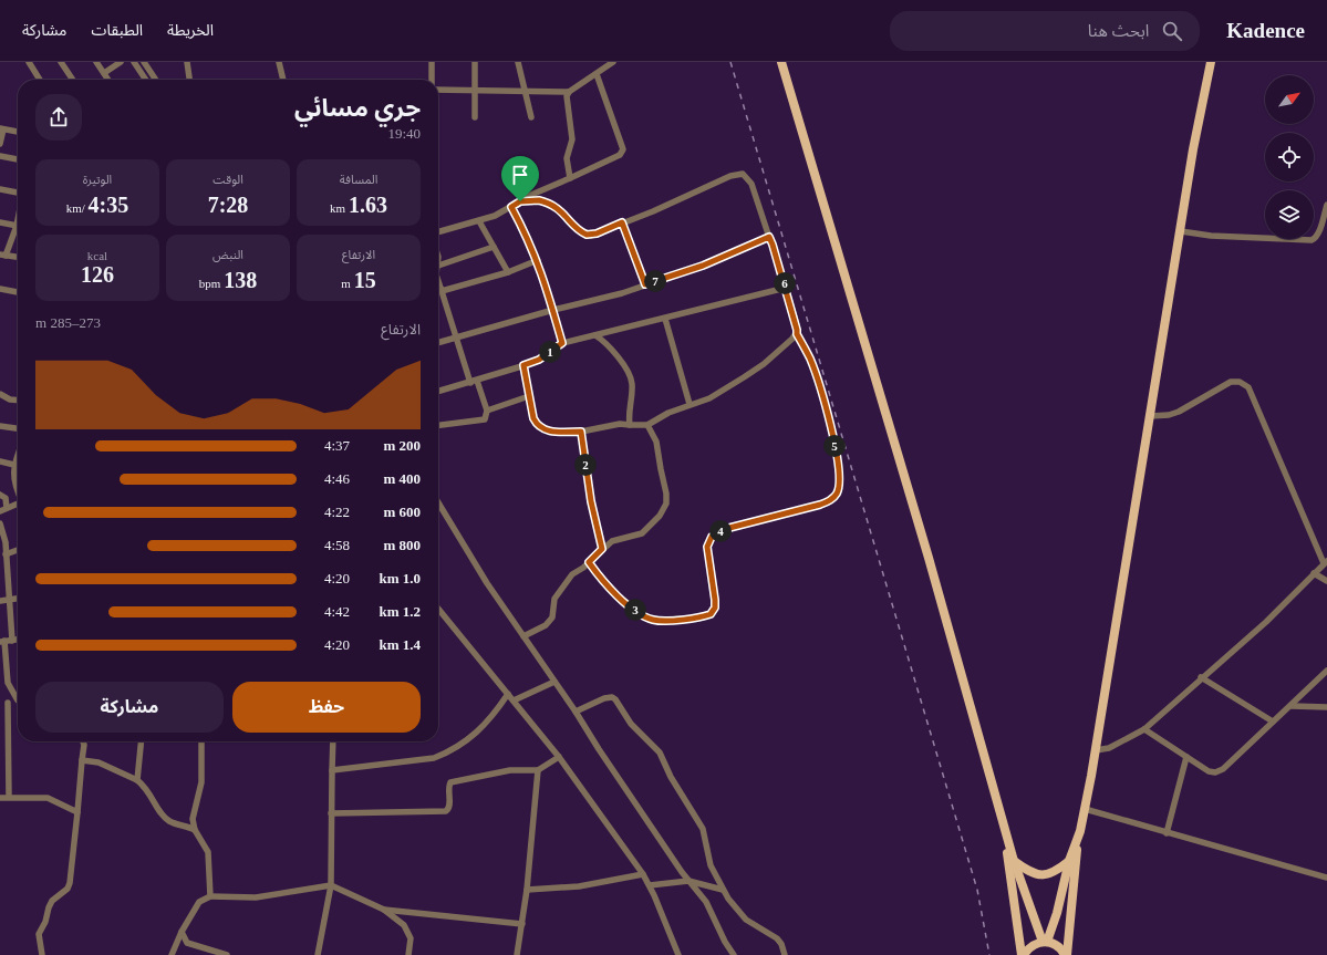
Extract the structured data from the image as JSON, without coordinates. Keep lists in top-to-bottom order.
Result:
{
  "north": "top right",
  "page": {
    "header": "Kadence",
    "search": "ابحث هنا",
    "nav": ["الخريطة", "الطبقات", "مشاركة"],
    "heading": ["جري مسائي", "19:40"],
    "stats": [
      ["المسافة", "1.63 km"],
      ["الوقت", "7:28"],
      ["الوتيرة", "4:35 /km"],
      ["الارتفاع", "15 m"],
      ["النبض", "138 bpm"],
      ["kcal", "126"]
    ],
    "pins": [
      "7",
      "6",
      "1",
      "5",
      "2",
      "4",
      "3"
    ],
    "chart": ["الارتفاع", "273–285 m"],
    "list": [
      {
        "name": "200 m",
        "note": "4:37"
      },
      {
        "name": "400 m",
        "note": "4:46"
      },
      {
        "name": "600 m",
        "note": "4:22"
      },
      {
        "name": "800 m",
        "note": "4:58"
      },
      {
        "name": "1.0 km",
        "note": "4:20"
      },
      {
        "name": "1.2 km",
        "note": "4:42"
      },
      {
        "name": "1.4 km",
        "note": "4:20"
      }
    ],
    "buttons": ["حفظ", "مشاركة"]
  }
}
